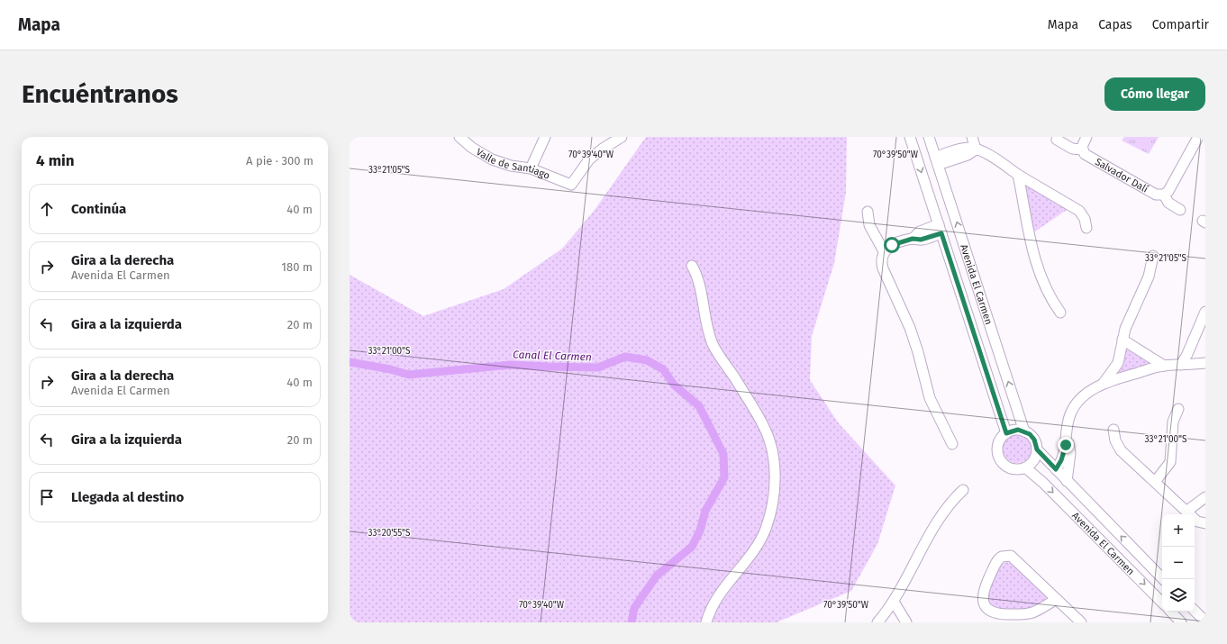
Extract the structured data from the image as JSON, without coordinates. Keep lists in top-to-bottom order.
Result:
{
  "streets": {
    "street": ["Valle de Santiago", "Salvador Dalí", "Avenida El Carmen"]
  },
  "water": ["Canal El Carmen"],
  "page": {
    "header": "Mapa",
    "nav": ["Mapa", "Capas", "Compartir"],
    "buttons": "Cómo llegar",
    "title": "Encuéntranos",
    "heading": ["4 min", "A pie · 300 m"],
    "list": [
      ["Continúa", "40 m"],
      ["Gira a la derecha", "Avenida El Carmen", "180 m"],
      ["Gira a la izquierda", "20 m"],
      ["Gira a la derecha", "Avenida El Carmen", "40 m"],
      ["Gira a la izquierda", "20 m"],
      "Llegada al destino"
    ],
    "map_buttons": ["+", "−"]
  },
  "coordinates": [
    "70°39'40\"W",
    "70°39'50\"W",
    "33°21'05\"S",
    "33°21'00\"S",
    "33°20'55\"S"
  ]
}
